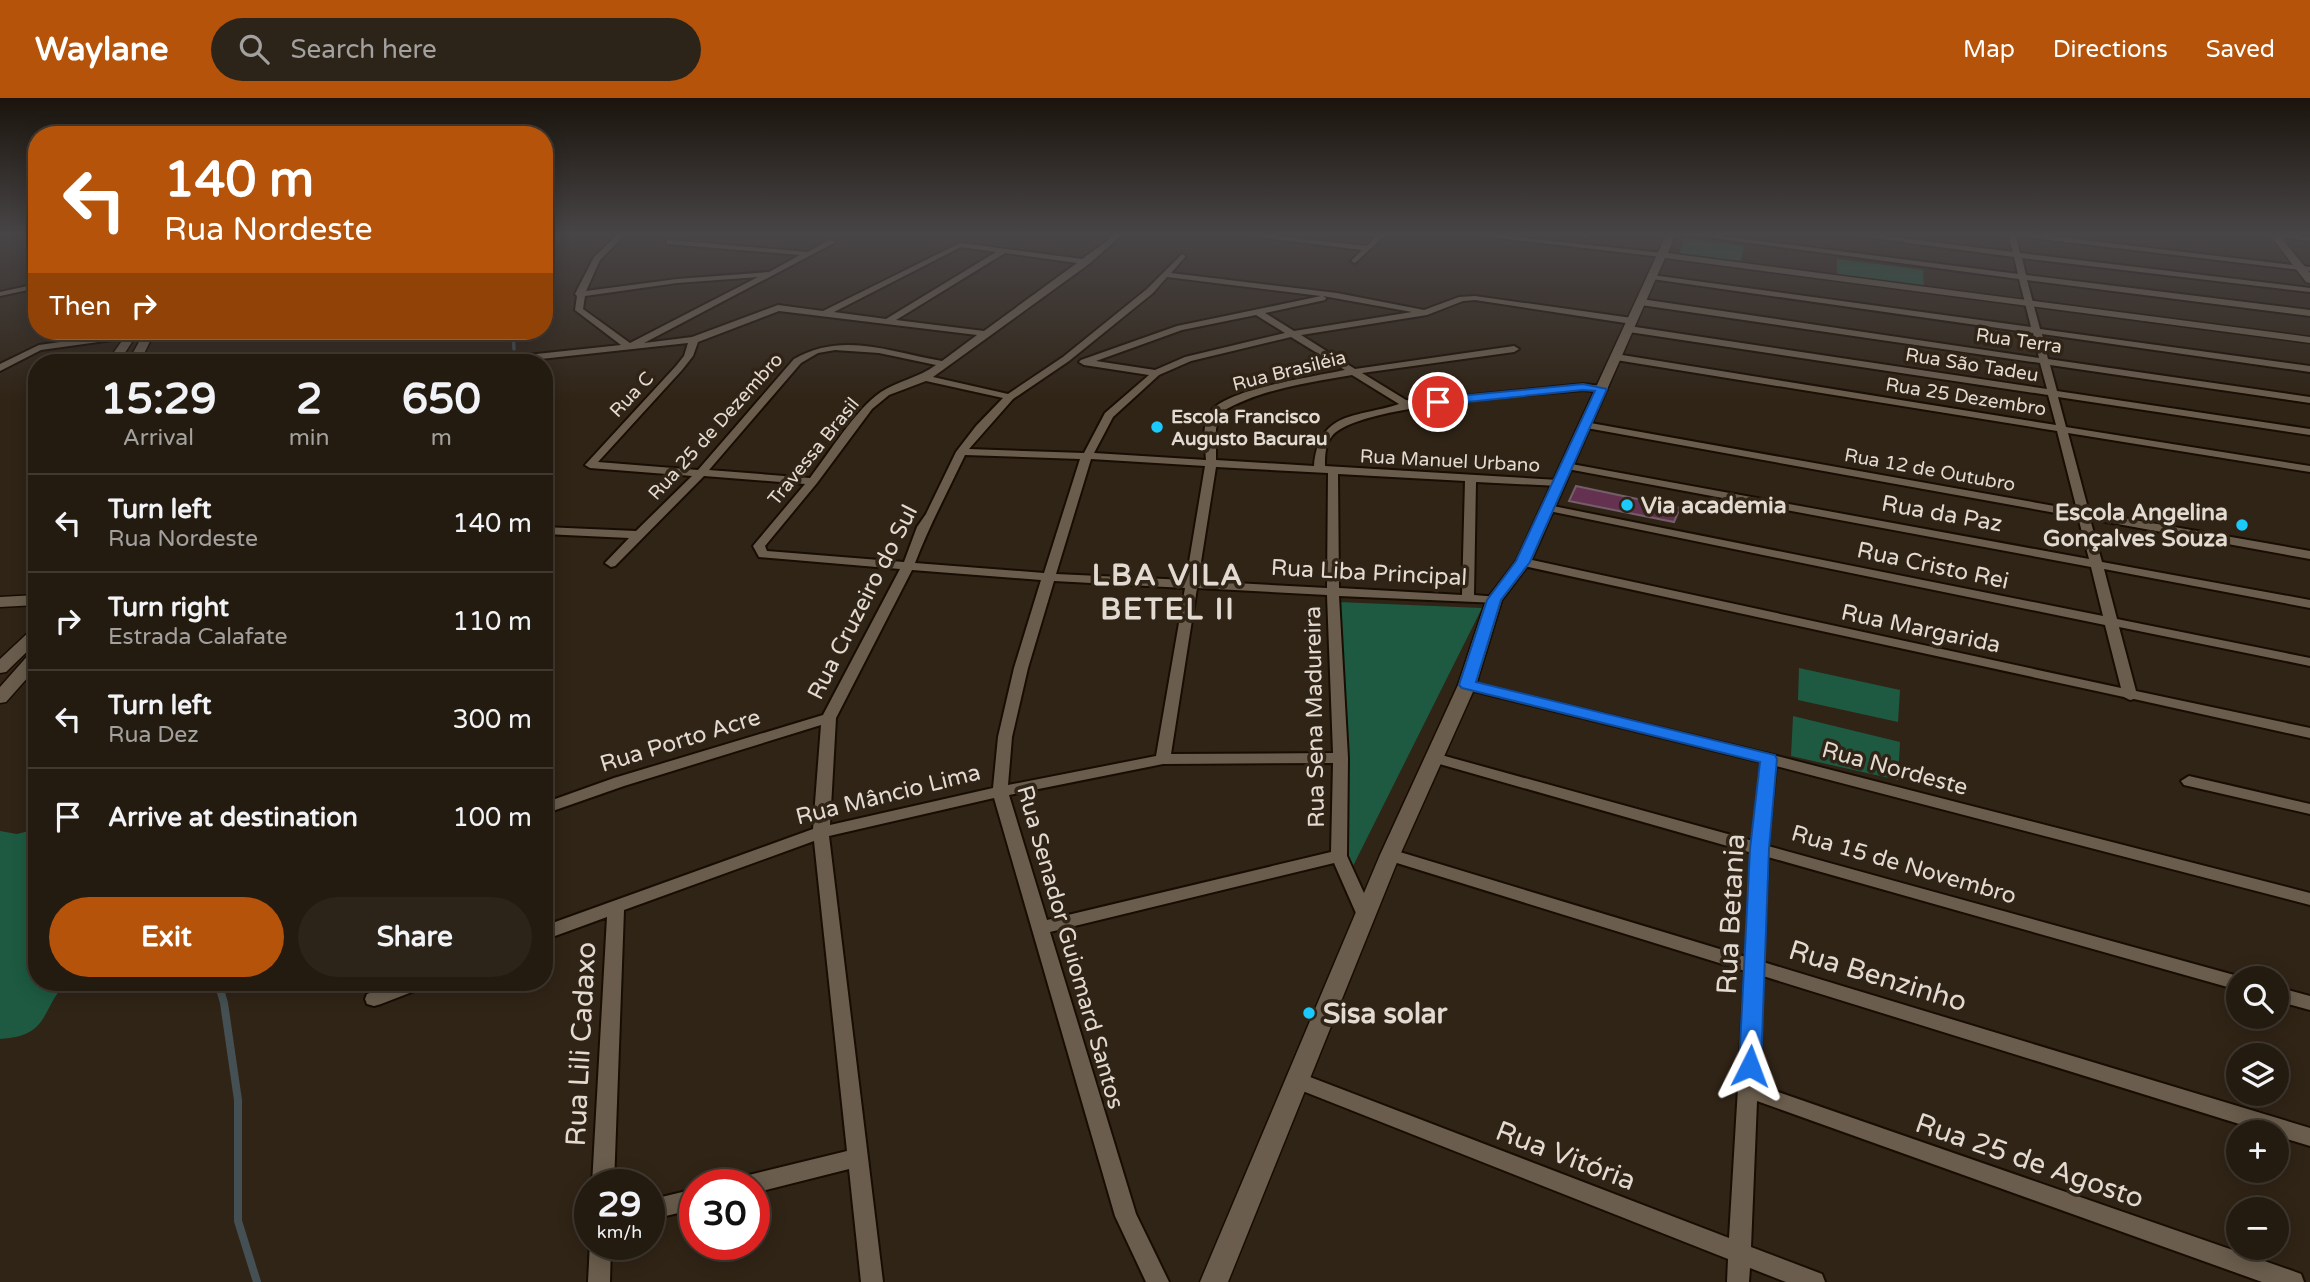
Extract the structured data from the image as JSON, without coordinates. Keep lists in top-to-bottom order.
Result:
{
  "streets": {
    "street": [
      "Rua Terra",
      "Rua São Tadeu",
      "Rua Brasiléia",
      "Rua C",
      "Rua 25 Dezembro",
      "Rua 25 de Dezembro",
      "Travessa Brasil",
      "Rua Manuel Urbano",
      "Rua 12 de Outubro",
      "Rua da Paz",
      "Rua Cristo Rei",
      "Rua Liba Principal",
      "Rua Cruzeiro do Sul",
      "Rua Margarida",
      "Rua Sena Madureira",
      "Rua Porto Acre",
      "Rua Nordeste",
      "Rua Mâncio Lima",
      "Rua 15 de Novembro",
      "Rua Betania",
      "Rua Senador Guiomard Santos",
      "Rua Benzinho",
      "Rua Lili Cadaxo",
      "Rua Vitória",
      "Rua 25 de Agosto"
    ]
  },
  "crossings": [
    ["Rua São Tadeu", "Rua Senador Guiomard Santos"],
    ["Rua Brasiléia", "Rua Manuel Urbano"],
    ["Rua Brasiléia", "Rua Liba Principal"],
    ["Rua Brasiléia", "Rua Mâncio Lima"],
    ["Rua C", "Rua 25 de Dezembro"],
    ["Rua 25 de Dezembro", "Travessa Brasil"],
    ["Travessa Brasil", "Rua Liba Principal"],
    ["Rua Manuel Urbano", "Rua Cruzeiro do Sul"],
    ["Rua Manuel Urbano", "Rua Sena Madureira"],
    ["Rua Manuel Urbano", "Rua Senador Guiomard Santos"],
    ["Rua Liba Principal", "Rua Cruzeiro do Sul"],
    ["Rua Liba Principal", "Rua Sena Madureira"],
    ["Rua Liba Principal", "Rua Senador Guiomard Santos"],
    ["Rua Cruzeiro do Sul", "Rua Porto Acre"],
    ["Rua Cruzeiro do Sul", "Rua Mâncio Lima"],
    ["Rua Sena Madureira", "Rua Mâncio Lima"],
    ["Rua Nordeste", "Rua Betania"],
    ["Rua Mâncio Lima", "Rua Senador Guiomard Santos"],
    ["Rua Mâncio Lima", "Rua Lili Cadaxo"],
    ["Rua 15 de Novembro", "Rua Betania"],
    ["Rua Betania", "Rua Benzinho"],
    ["Rua Betania", "Rua Vitória"],
    ["Rua Betania", "Rua 25 de Agosto"]
  ],
  "districts": ["LBA VILA BETEL II"],
  "places": [
    "Escola Francisco Augusto Bacurau",
    "Via academia",
    "Escola Angelina Gonçalves Souza",
    "Sisa solar"
  ],
  "page": {
    "header": "Waylane",
    "search": "Search here",
    "nav": ["Map", "Directions", "Saved"],
    "turn": ["140 m", "Rua Nordeste"],
    "then": "Then",
    "eta": [
      "15:29",
      "Arrival",
      "2",
      "min",
      "650",
      "m"
    ],
    "list": [
      {
        "name": "Turn left",
        "note": "Rua Nordeste",
        "value": "140 m"
      },
      {
        "name": "Turn right",
        "note": "Estrada Calafate",
        "value": "110 m"
      },
      {
        "name": "Turn left",
        "note": "Rua Dez",
        "value": "300 m"
      },
      {
        "name": "Arrive at destination",
        "value": "100 m"
      }
    ],
    "buttons": ["Exit", "Share"],
    "map_buttons": ["+", "−"],
    "speed": "29 km/h",
    "limit": "30"
  }
}
